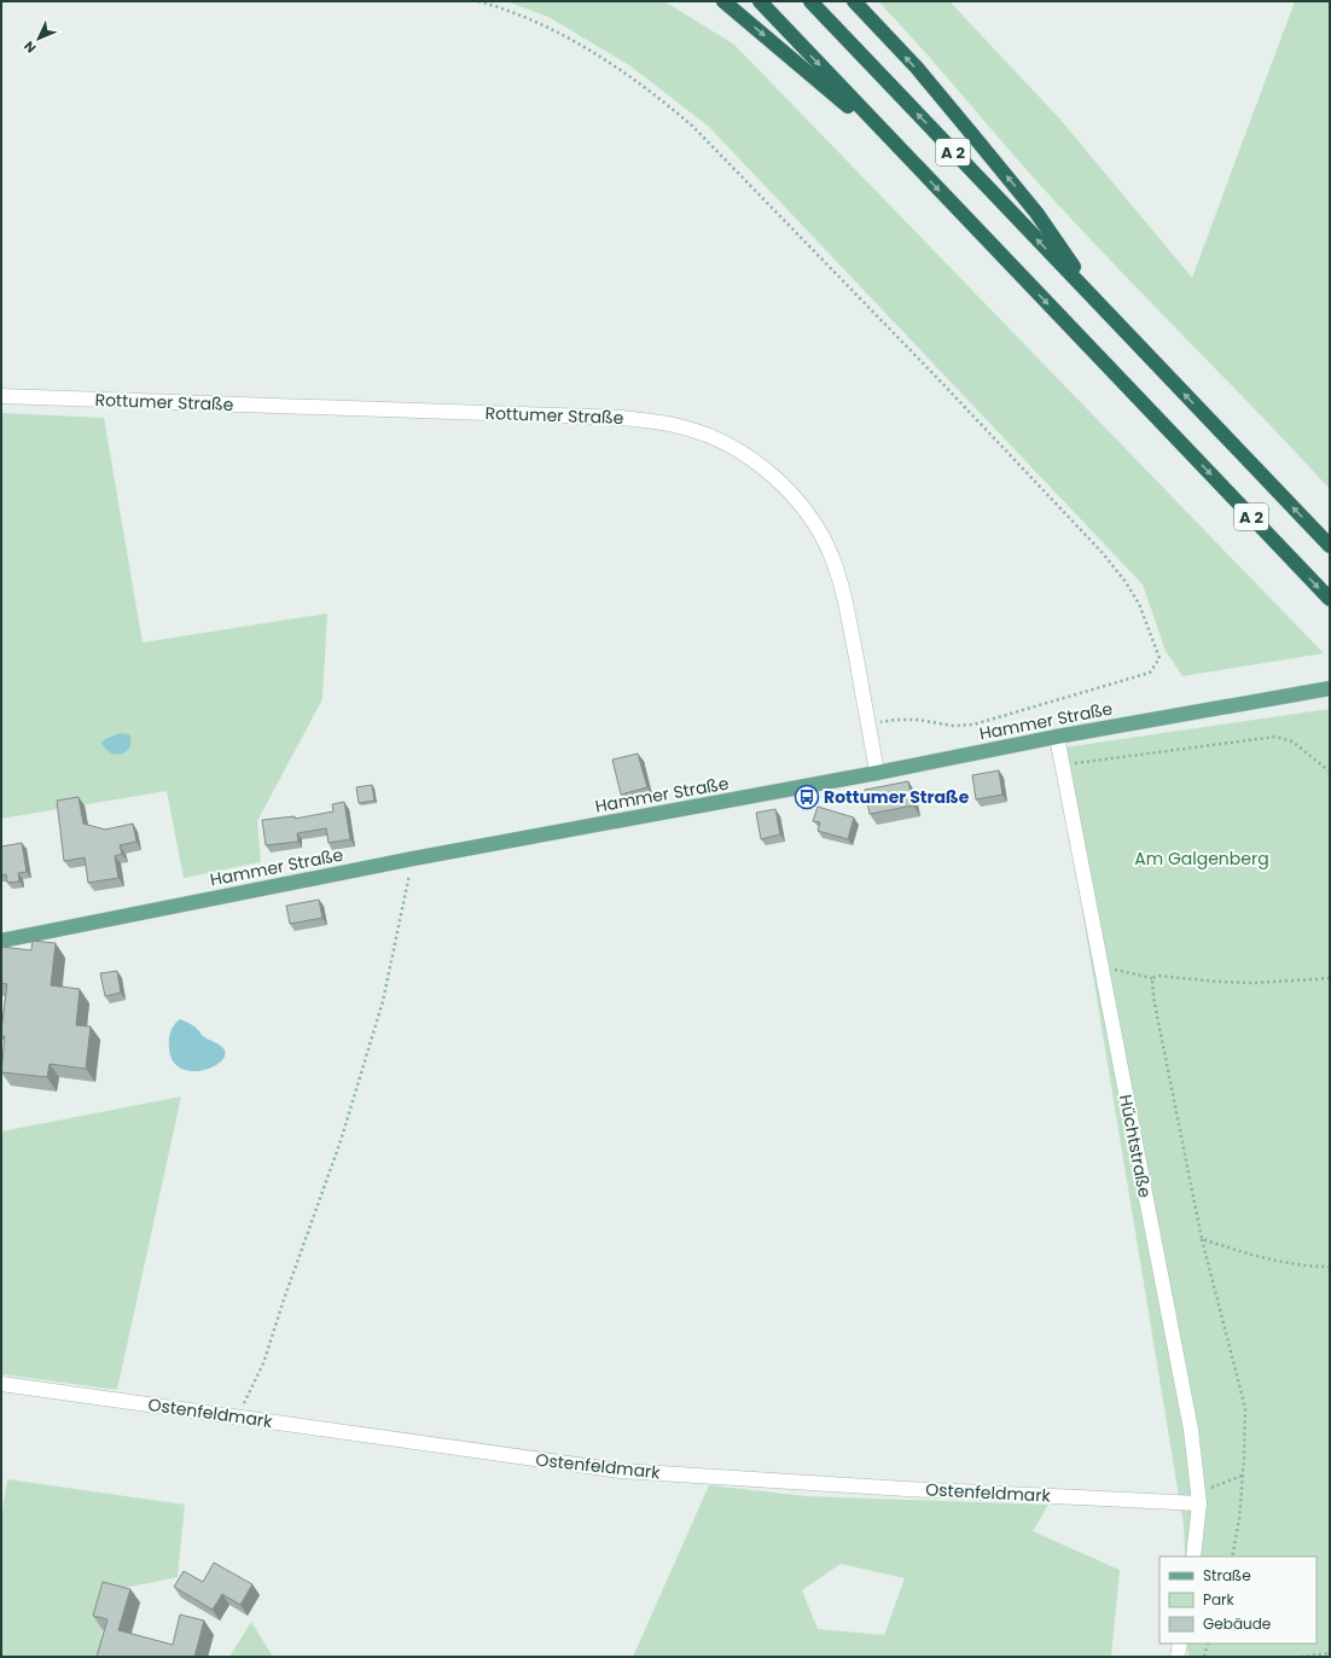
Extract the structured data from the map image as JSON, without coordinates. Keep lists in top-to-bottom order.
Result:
{
  "streets": {
    "highway": ["A 2"],
    "main road": ["Hammer Straße"],
    "street": ["Rottumer Straße", "Hüchtstraße", "Ostenfeldmark"]
  },
  "crossings": [
    ["Rottumer Straße", "Hammer Straße"],
    ["Hammer Straße", "Hüchtstraße"],
    ["Hüchtstraße", "Ostenfeldmark"]
  ],
  "parks": ["Am Galgenberg"],
  "places": {
    "bus stop": ["Rottumer Straße"]
  },
  "legend": ["Straße", "Park", "Gebäude"],
  "north": "bottom left"
}
